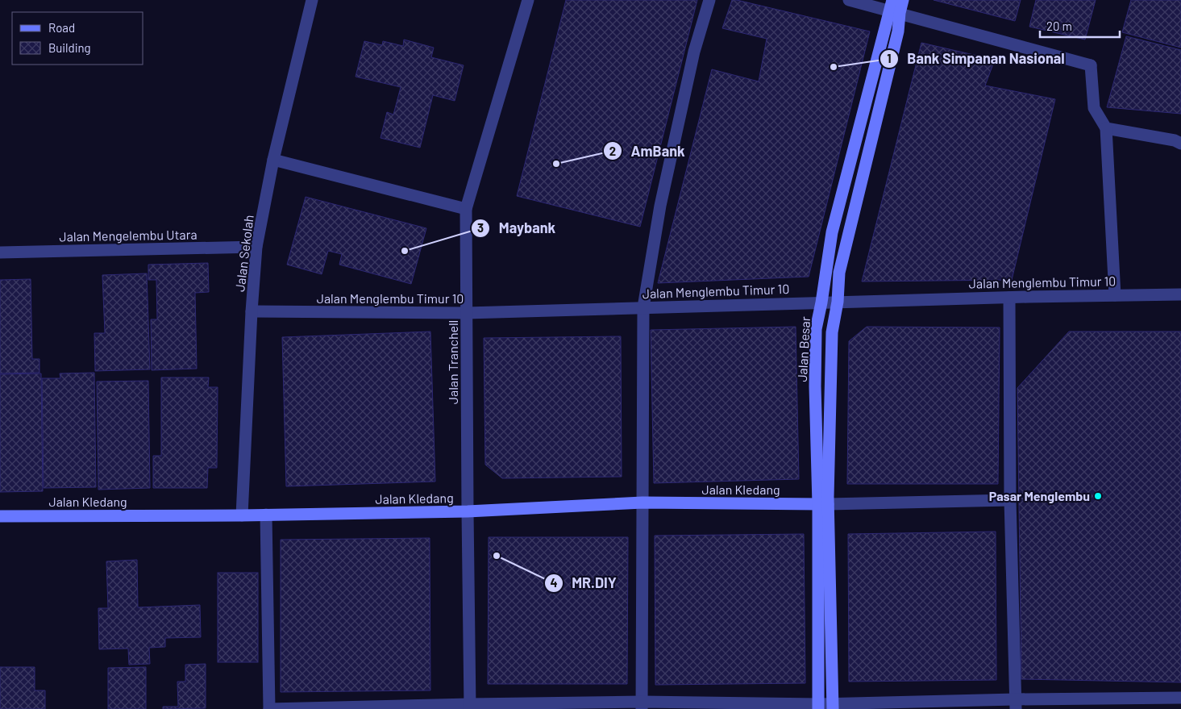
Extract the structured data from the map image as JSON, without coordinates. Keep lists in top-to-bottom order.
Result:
{
  "streets": {
    "main road": ["Jalan Besar", "Jalan Kledang"],
    "street": [
      "Jalan Mengelembu Utara",
      "Jalan Sekolah",
      "Jalan Menglembu Timur 10",
      "Jalan Tranchell"
    ]
  },
  "crossings": [
    ["Jalan Mengelembu Utara", "Jalan Sekolah"],
    ["Jalan Sekolah", "Jalan Menglembu Timur 10"],
    ["Jalan Sekolah", "Jalan Kledang"],
    ["Jalan Menglembu Timur 10", "Jalan Besar"],
    ["Jalan Menglembu Timur 10", "Jalan Tranchell"],
    ["Jalan Besar", "Jalan Kledang"],
    ["Jalan Tranchell", "Jalan Kledang"]
  ],
  "places": [
    "Bank Simpanan Nasional",
    "AmBank",
    "Maybank",
    "Pasar Menglembu",
    "MR.DIY"
  ],
  "legend": ["Road", "Building"],
  "scale_bar": "20 m"
}
